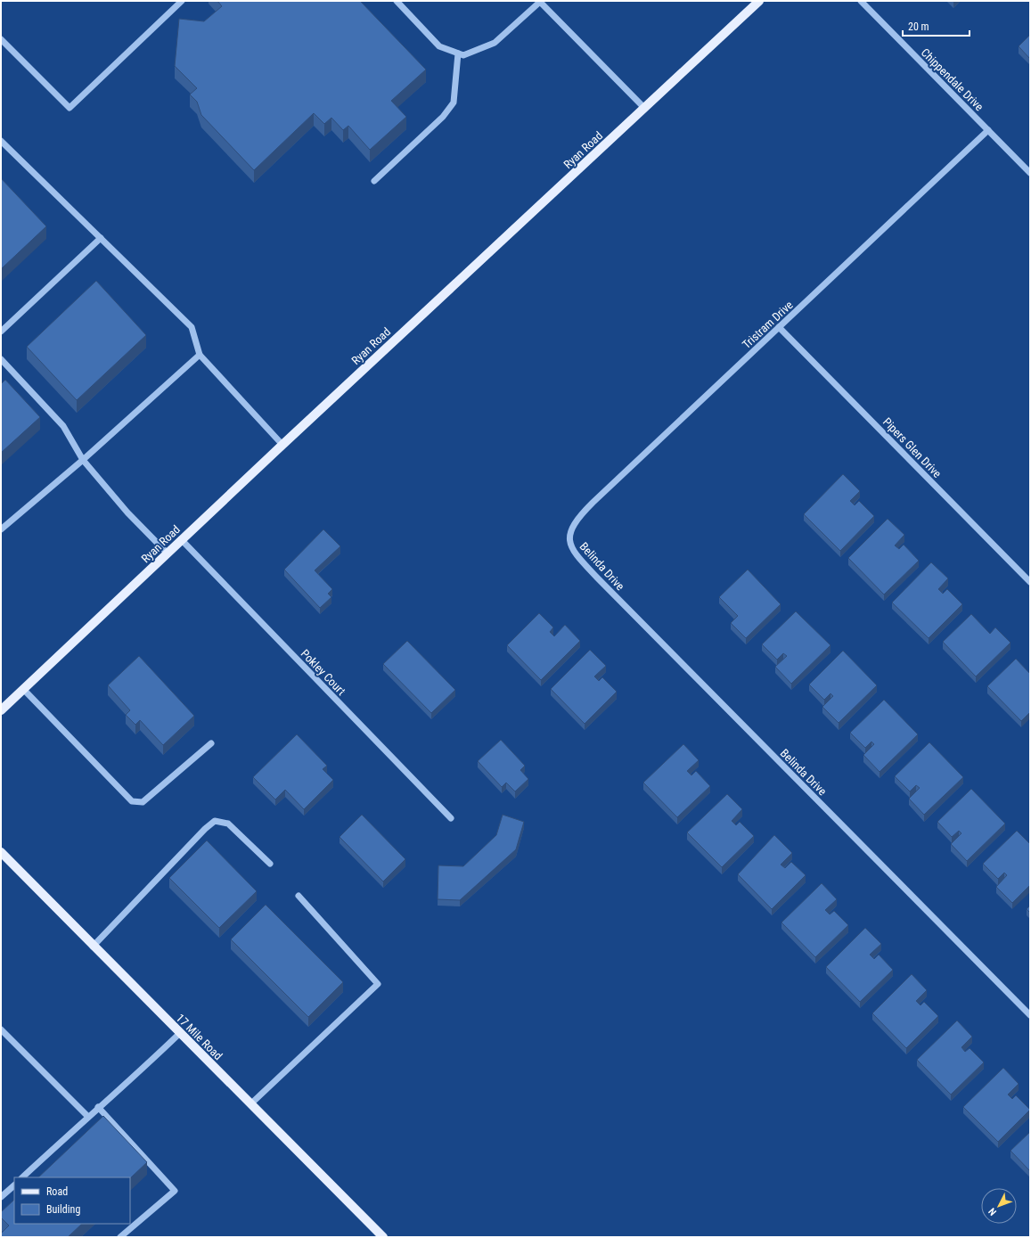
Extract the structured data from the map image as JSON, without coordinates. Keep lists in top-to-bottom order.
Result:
{
  "streets": {
    "main road": ["Ryan Road", "17 Mile Road"],
    "street": [
      "Chippendale Drive",
      "Tristram Drive",
      "Pipers Glen Drive",
      "Belinda Drive",
      "Pokley Court"
    ]
  },
  "crossings": [
    ["Chippendale Drive", "Tristram Drive"],
    ["Ryan Road", "Pokley Court"],
    ["Tristram Drive", "Pipers Glen Drive"],
    ["Tristram Drive", "Belinda Drive"]
  ],
  "legend": ["Road", "Building"],
  "scale_bar": "20 m",
  "north": "bottom left"
}
